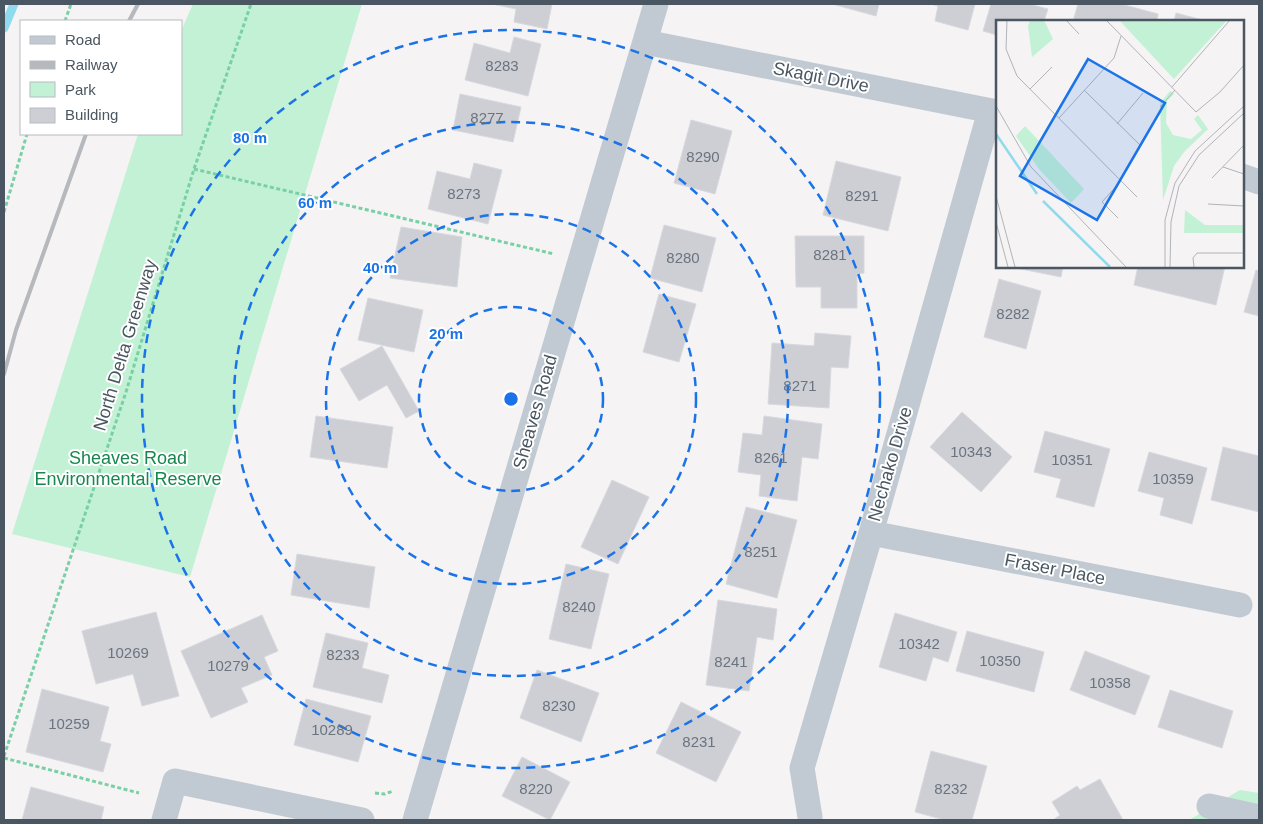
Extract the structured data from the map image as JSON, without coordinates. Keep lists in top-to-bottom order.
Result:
{
  "streets": {
    "street": [
      "Skagit Drive",
      "Sheaves Road",
      "Nechako Drive",
      "Fraser Place"
    ],
    "path": ["North Delta Greenway"]
  },
  "crossings": [
    ["Skagit Drive", "Sheaves Road"],
    ["Skagit Drive", "Nechako Drive"],
    ["Nechako Drive", "Fraser Place"]
  ],
  "parks": ["Sheaves Road Environmental Reserve"],
  "house_numbers": [
    "8283",
    "8277",
    "8290",
    "8273",
    "8291",
    "8281",
    "8280",
    "8282",
    "8271",
    "10343",
    "8261",
    "10351",
    "10359",
    "8251",
    "8240",
    "10342",
    "10269",
    "8233",
    "10350",
    "8241",
    "10279",
    "10358",
    "8230",
    "10259",
    "10289",
    "8231",
    "8220",
    "8232"
  ],
  "legend": [
    "Road",
    "Railway",
    "Park",
    "Building"
  ],
  "rings": [
    "80 m",
    "60 m",
    "40 m",
    "20 m"
  ]
}
